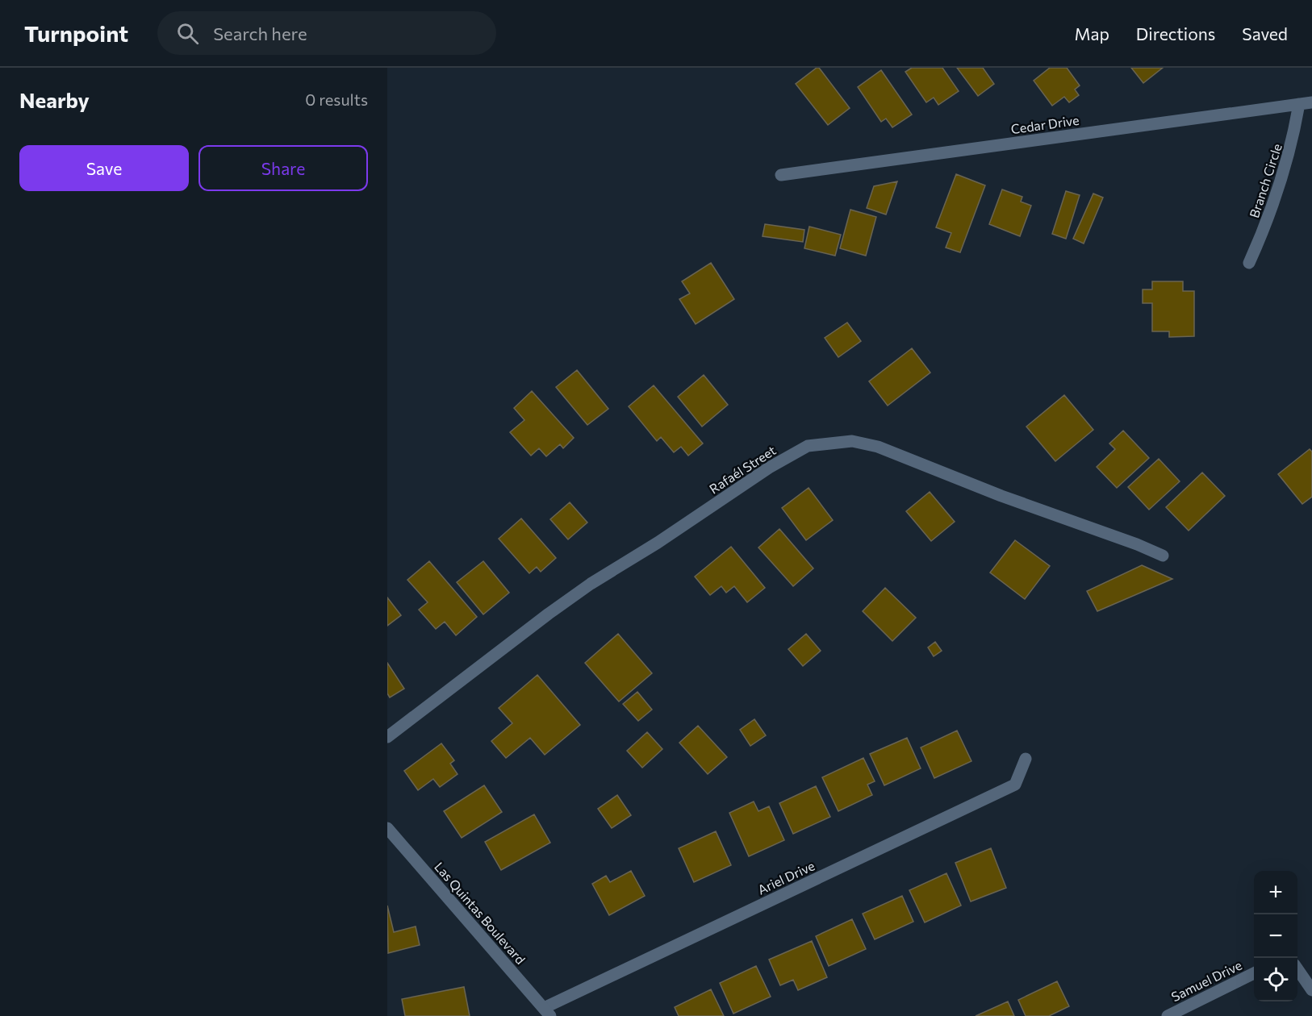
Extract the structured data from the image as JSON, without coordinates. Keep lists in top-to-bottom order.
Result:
{
  "streets": {
    "street": [
      "Cedar Drive",
      "Branch Circle",
      "Rafaél Street",
      "Ariel Drive",
      "Las Quintas Boulevard",
      "Samuel Drive"
    ]
  },
  "crossings": [
    ["Cedar Drive", "Branch Circle"],
    ["Ariel Drive", "Las Quintas Boulevard"]
  ],
  "page": {
    "header": "Turnpoint",
    "search": "Search here",
    "nav": ["Map", "Directions", "Saved"],
    "heading": ["Nearby", "0 results"],
    "buttons": ["Save", "Share"],
    "map_buttons": ["+", "−"]
  }
}
